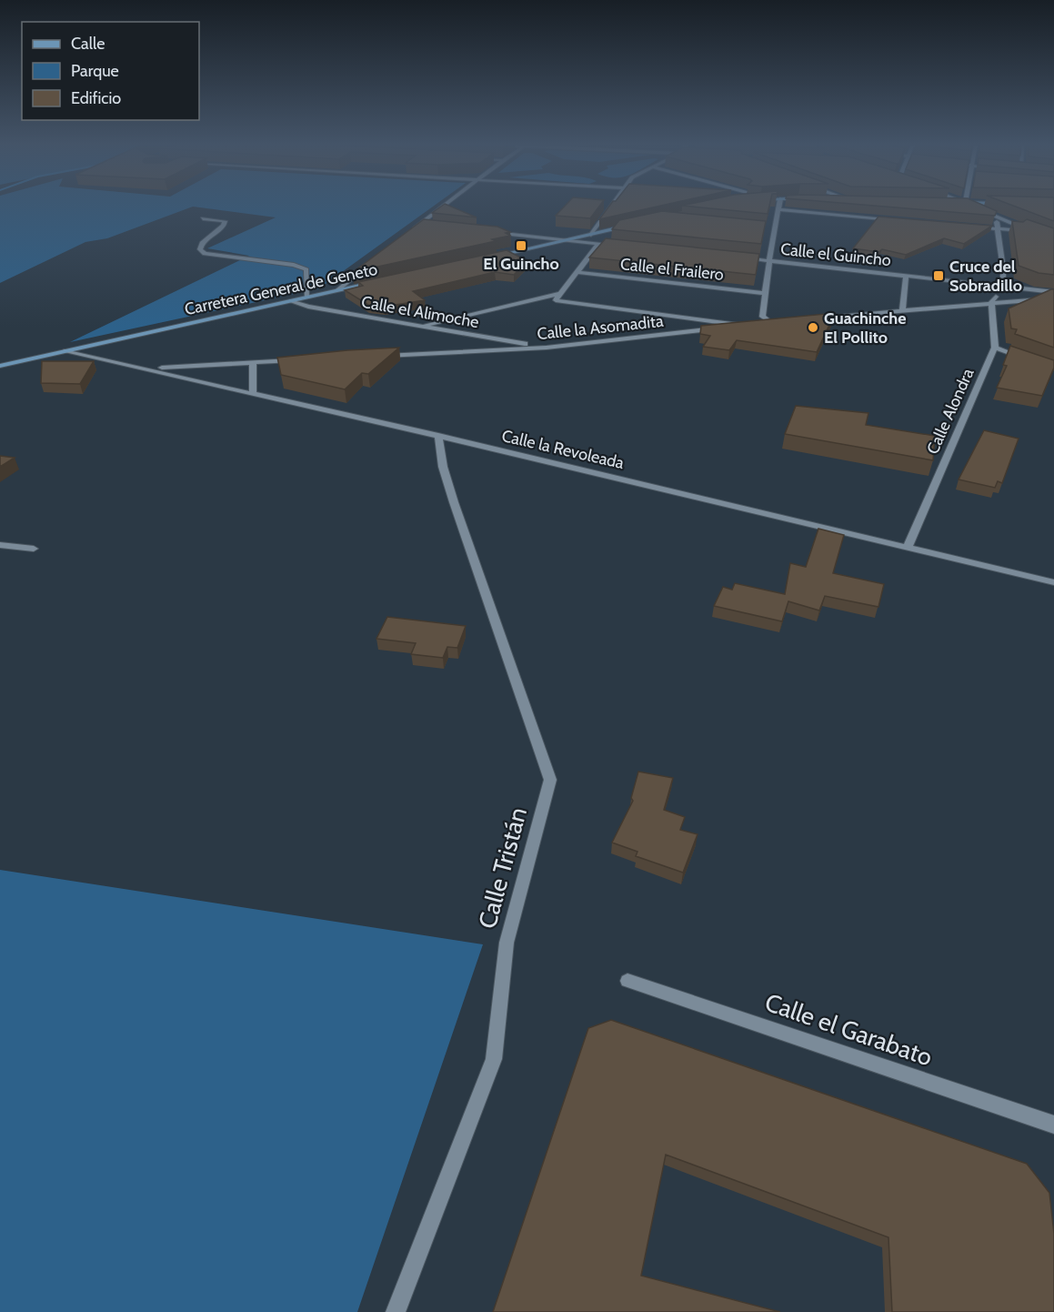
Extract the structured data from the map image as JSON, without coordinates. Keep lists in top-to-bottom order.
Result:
{
  "streets": {
    "main road": ["Carretera General de Geneto"],
    "street": [
      "Calle el Guincho",
      "Calle el Frailero",
      "Calle el Alimoche",
      "Calle la Asomadita",
      "Calle Alondra",
      "Calle la Revoleada",
      "Calle Tristán",
      "Calle el Garabato"
    ]
  },
  "crossings": [
    ["Carretera General de Geneto", "Calle el Alimoche"],
    ["Carretera General de Geneto", "Calle la Revoleada"],
    ["Calle el Alimoche", "Calle la Asomadita"],
    ["Calle Alondra", "Calle la Revoleada"],
    ["Calle la Revoleada", "Calle Tristán"]
  ],
  "places": {
    "transit": ["El Guincho", "Cruce del Sobradillo"],
    "other": ["Guachinche El Pollito"]
  },
  "legend": ["Calle", "Parque", "Edificio"]
}
